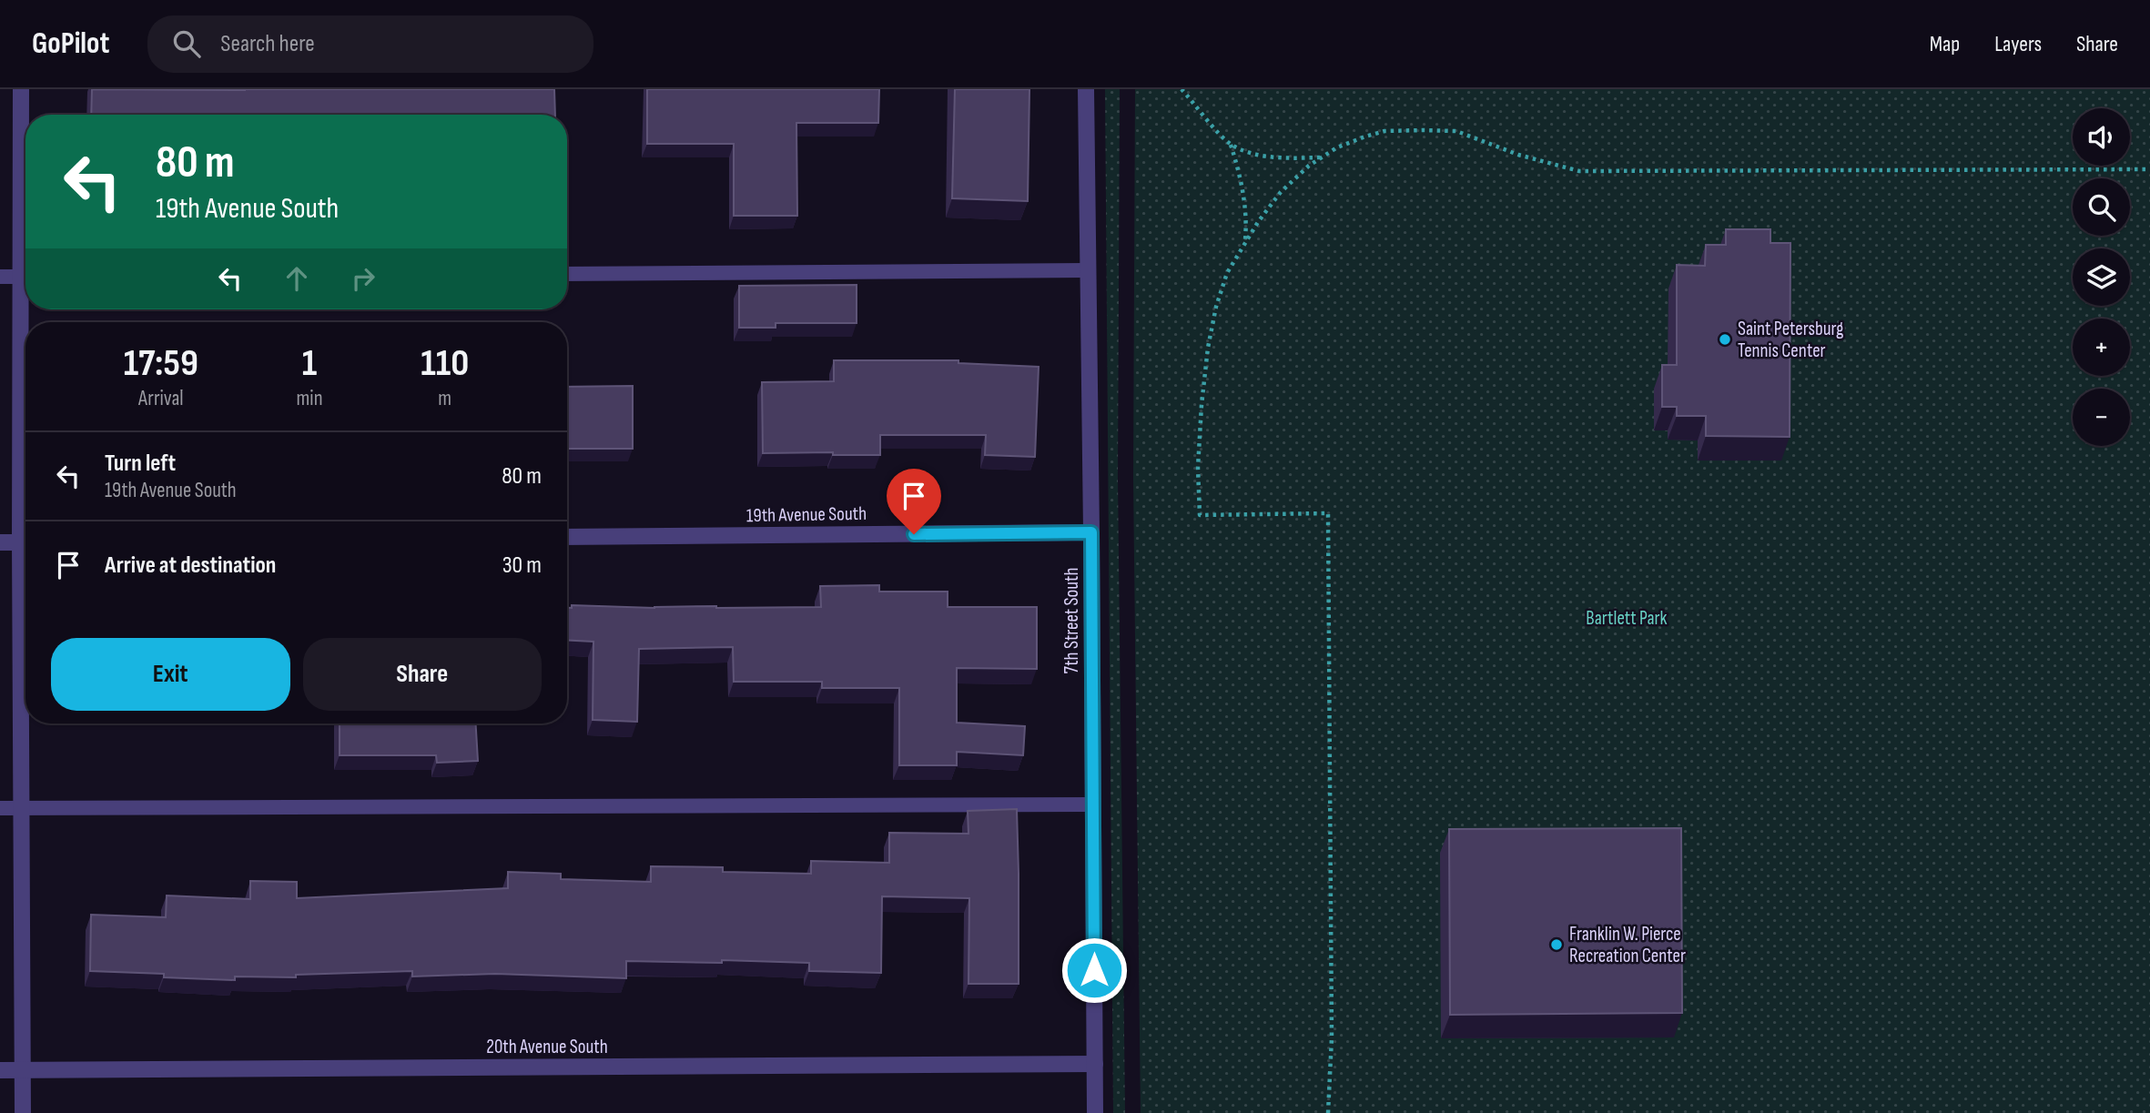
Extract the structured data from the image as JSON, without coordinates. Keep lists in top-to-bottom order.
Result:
{
  "streets": {
    "street": ["19th Avenue South", "7th Street South", "20th Avenue South"]
  },
  "crossings": [
    ["19th Avenue South", "7th Street South"],
    ["7th Street South", "20th Avenue South"]
  ],
  "parks": ["Bartlett Park"],
  "places": ["Saint Petersburg Tennis Center", "Franklin W. Pierce Recreation Center"],
  "page": {
    "header": "GoPilot",
    "search": "Search here",
    "nav": ["Map", "Layers", "Share"],
    "map_buttons": ["+", "−"],
    "turn": ["80 m", "19th Avenue South"],
    "eta": [
      "17:59",
      "Arrival",
      "1",
      "min",
      "110",
      "m"
    ],
    "list": [
      {
        "name": "Turn left",
        "note": "19th Avenue South",
        "value": "80 m"
      },
      {
        "name": "Arrive at destination",
        "value": "30 m"
      }
    ],
    "buttons": ["Exit", "Share"]
  }
}
